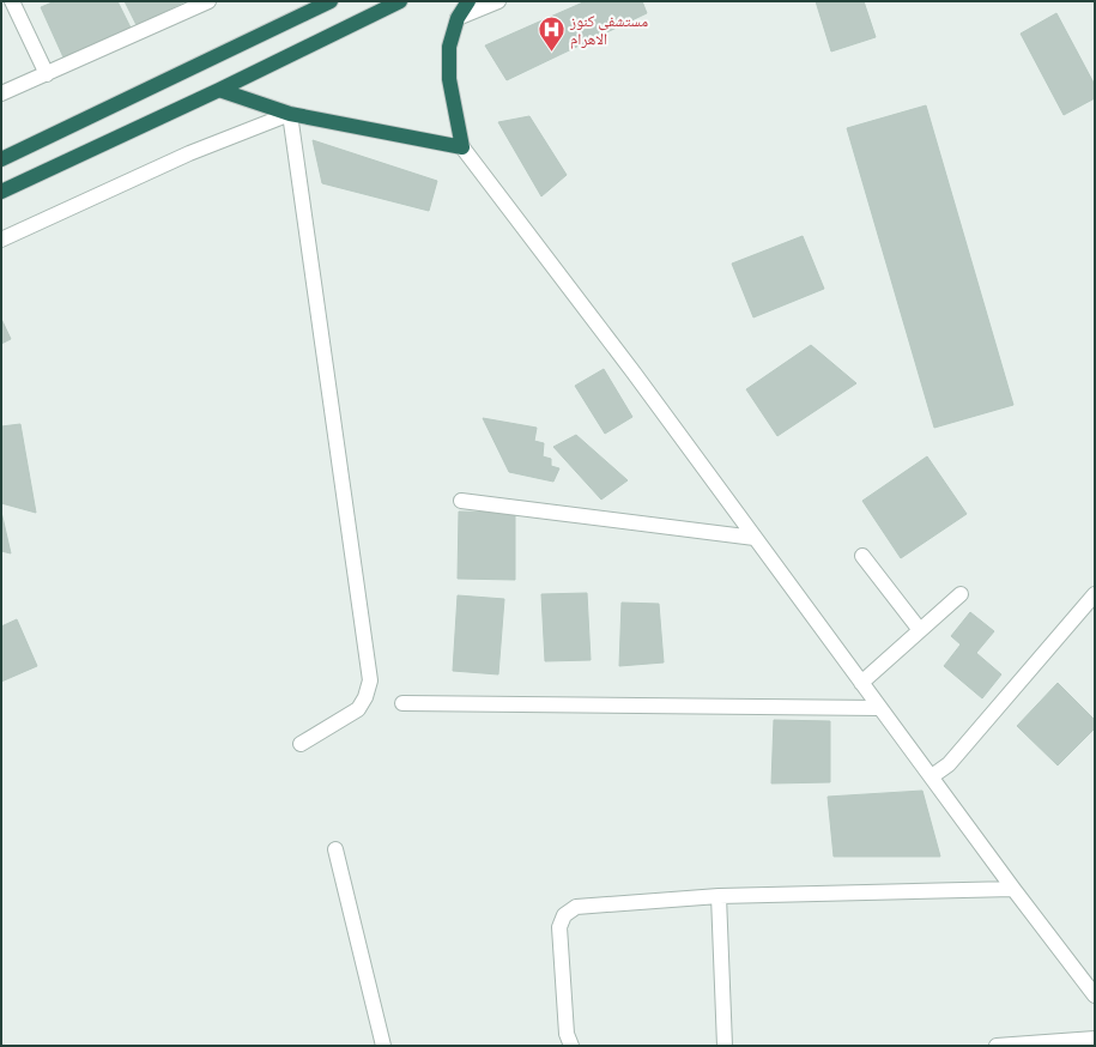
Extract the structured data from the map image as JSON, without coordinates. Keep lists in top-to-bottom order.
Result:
{
  "places": {
    "hospital": ["مستشفى كنوز الاهرام"]
  }
}
